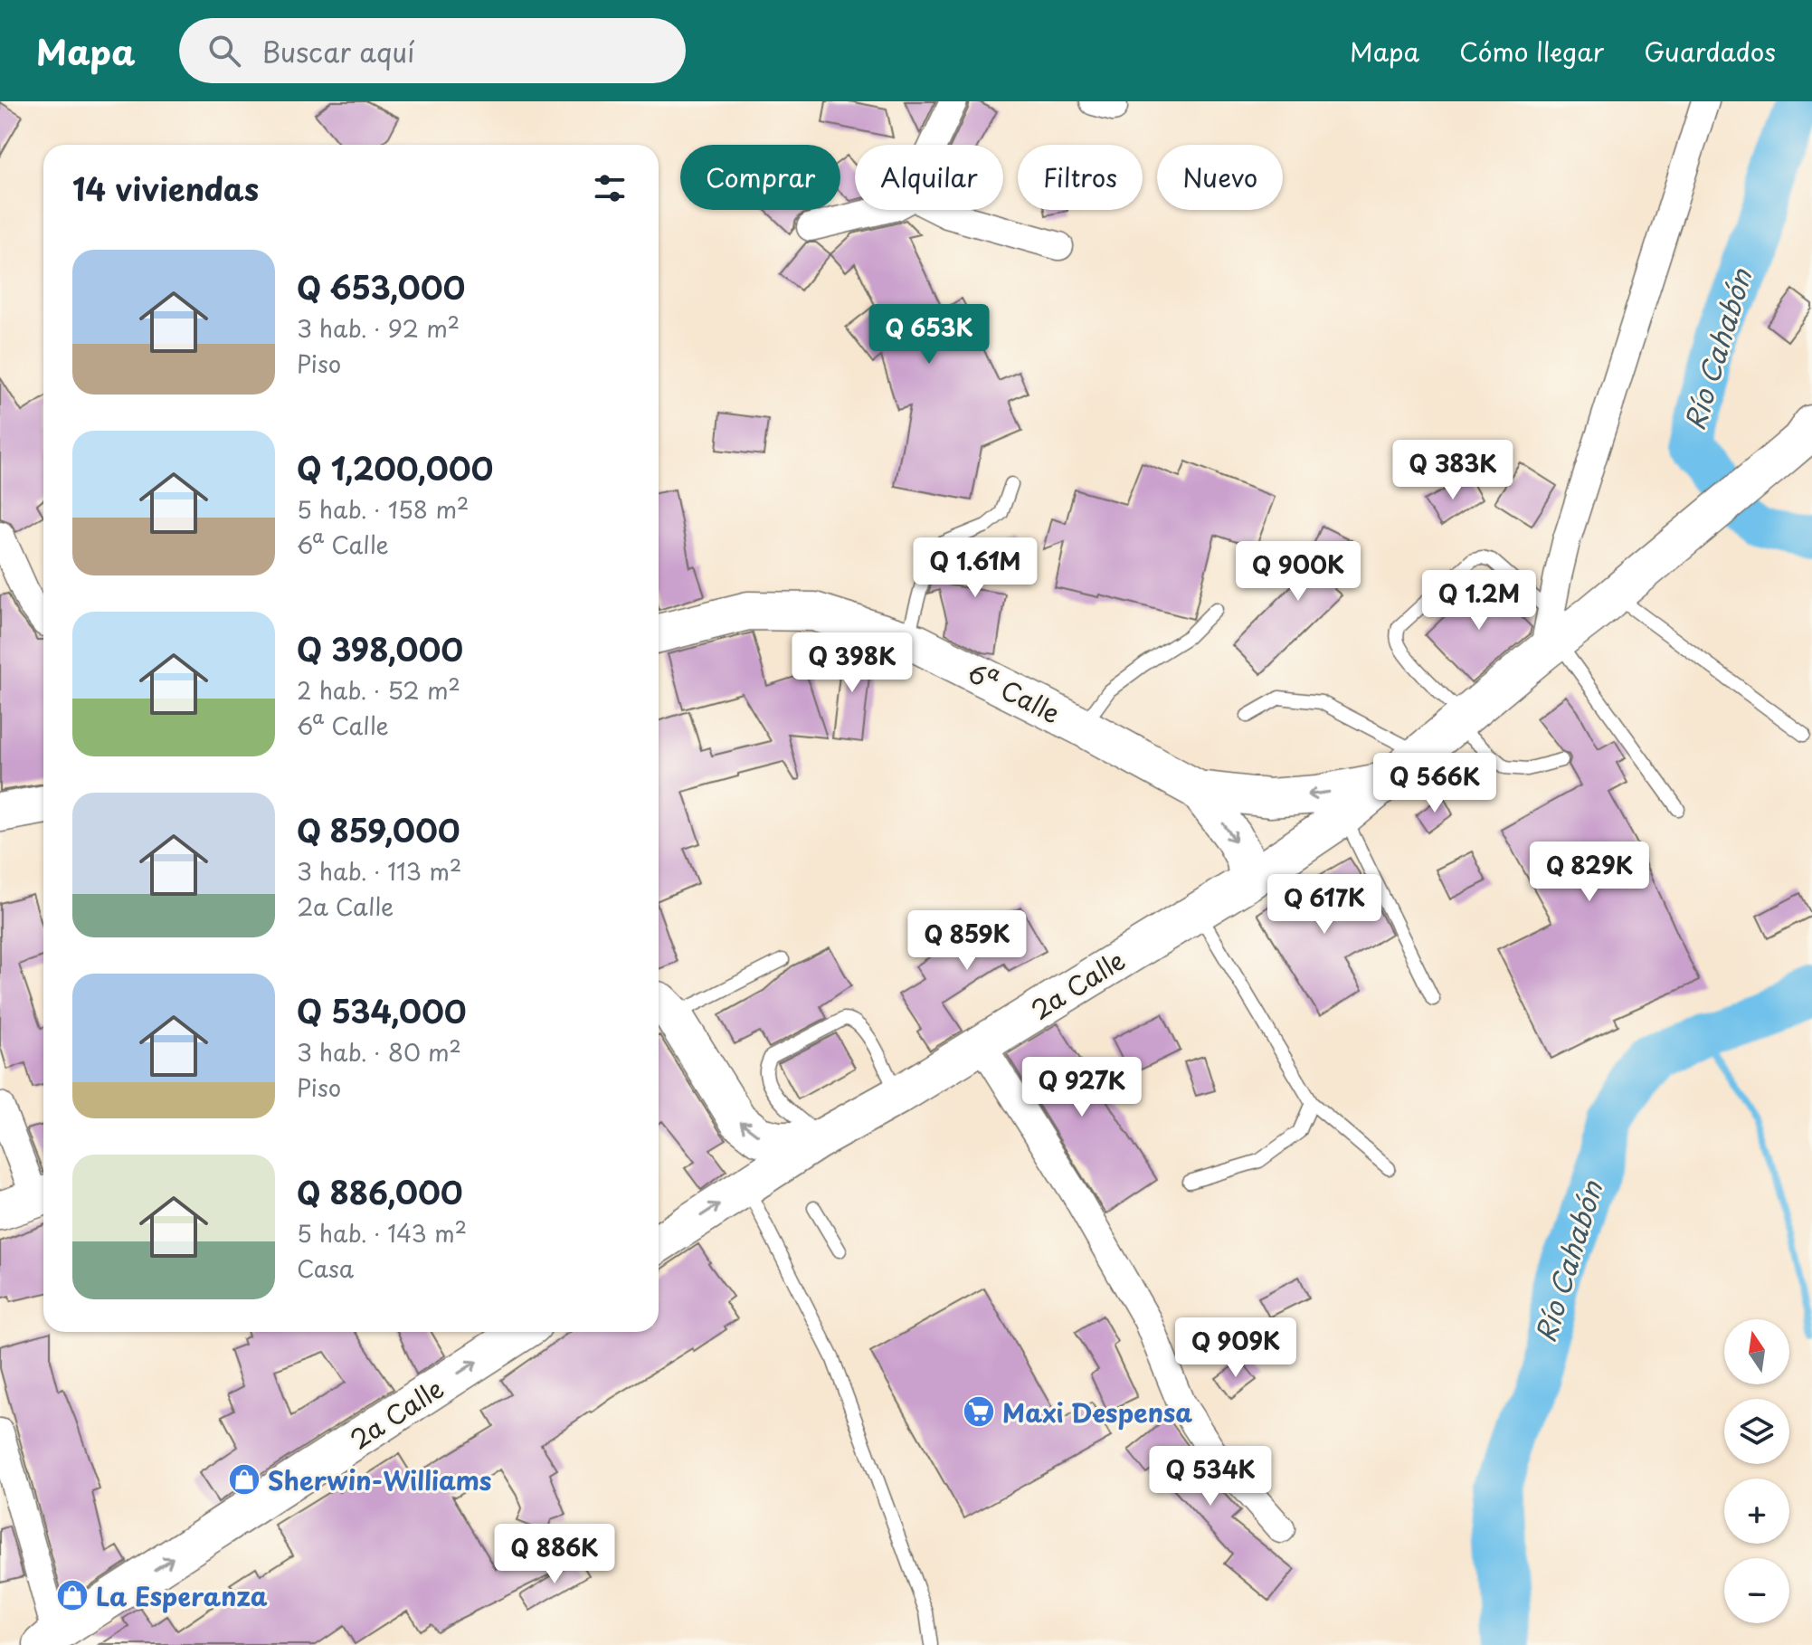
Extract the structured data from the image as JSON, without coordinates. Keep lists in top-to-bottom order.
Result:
{
  "streets": {
    "main road": ["6ª Calle", "2a Calle"]
  },
  "crossings": [
    ["6ª Calle", "2a Calle"]
  ],
  "water": ["Río Cahabón"],
  "places": {
    "supermarket": ["Maxi Despensa"],
    "shop": ["Sherwin-Williams", "La Esperanza"]
  },
  "north": "top",
  "page": {
    "header": "Mapa",
    "search": "Buscar aquí",
    "nav": ["Mapa", "Cómo llegar", "Guardados"],
    "chip": [
      "Comprar",
      "Alquilar",
      "Filtros",
      "Nuevo"
    ],
    "heading": "14 viviendas",
    "list": [
      {
        "name": "Q 653,000",
        "note": "3 hab. · 92 m² · Piso"
      },
      {
        "name": "Q 1,200,000",
        "note": "5 hab. · 158 m² · 6ª Calle"
      },
      {
        "name": "Q 398,000",
        "note": "2 hab. · 52 m² · 6ª Calle"
      },
      {
        "name": "Q 859,000",
        "note": "3 hab. · 113 m² · 2a Calle"
      },
      {
        "name": "Q 534,000",
        "note": "3 hab. · 80 m² · Piso"
      },
      {
        "name": "Q 886,000",
        "note": "5 hab. · 143 m² · Casa"
      }
    ],
    "price": [
      "Q 653K",
      "Q 383K",
      "Q 1.61M",
      "Q 900K",
      "Q 1.2M",
      "Q 398K",
      "Q 566K",
      "Q 829K",
      "Q 617K",
      "Q 859K",
      "Q 927K",
      "Q 909K",
      "Q 534K",
      "Q 886K"
    ],
    "map_buttons": ["+", "−"]
  }
}
